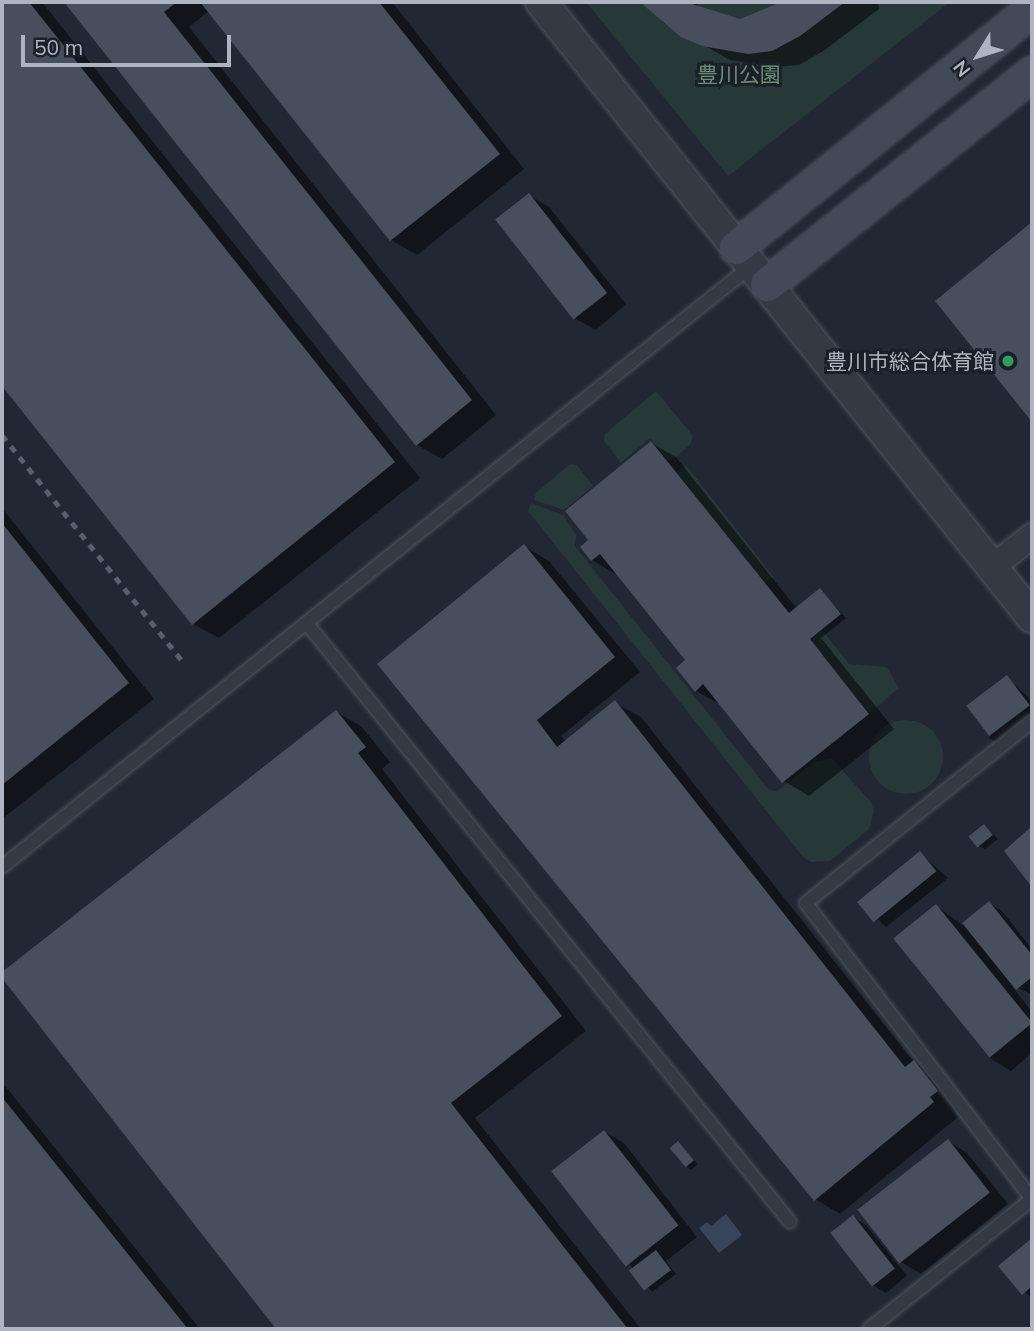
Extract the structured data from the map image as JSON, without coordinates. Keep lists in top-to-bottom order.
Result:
{
  "parks": ["豊川公園"],
  "places": ["豊川市総合体育館"],
  "scale_bar": "50 m",
  "north": "bottom left"
}
